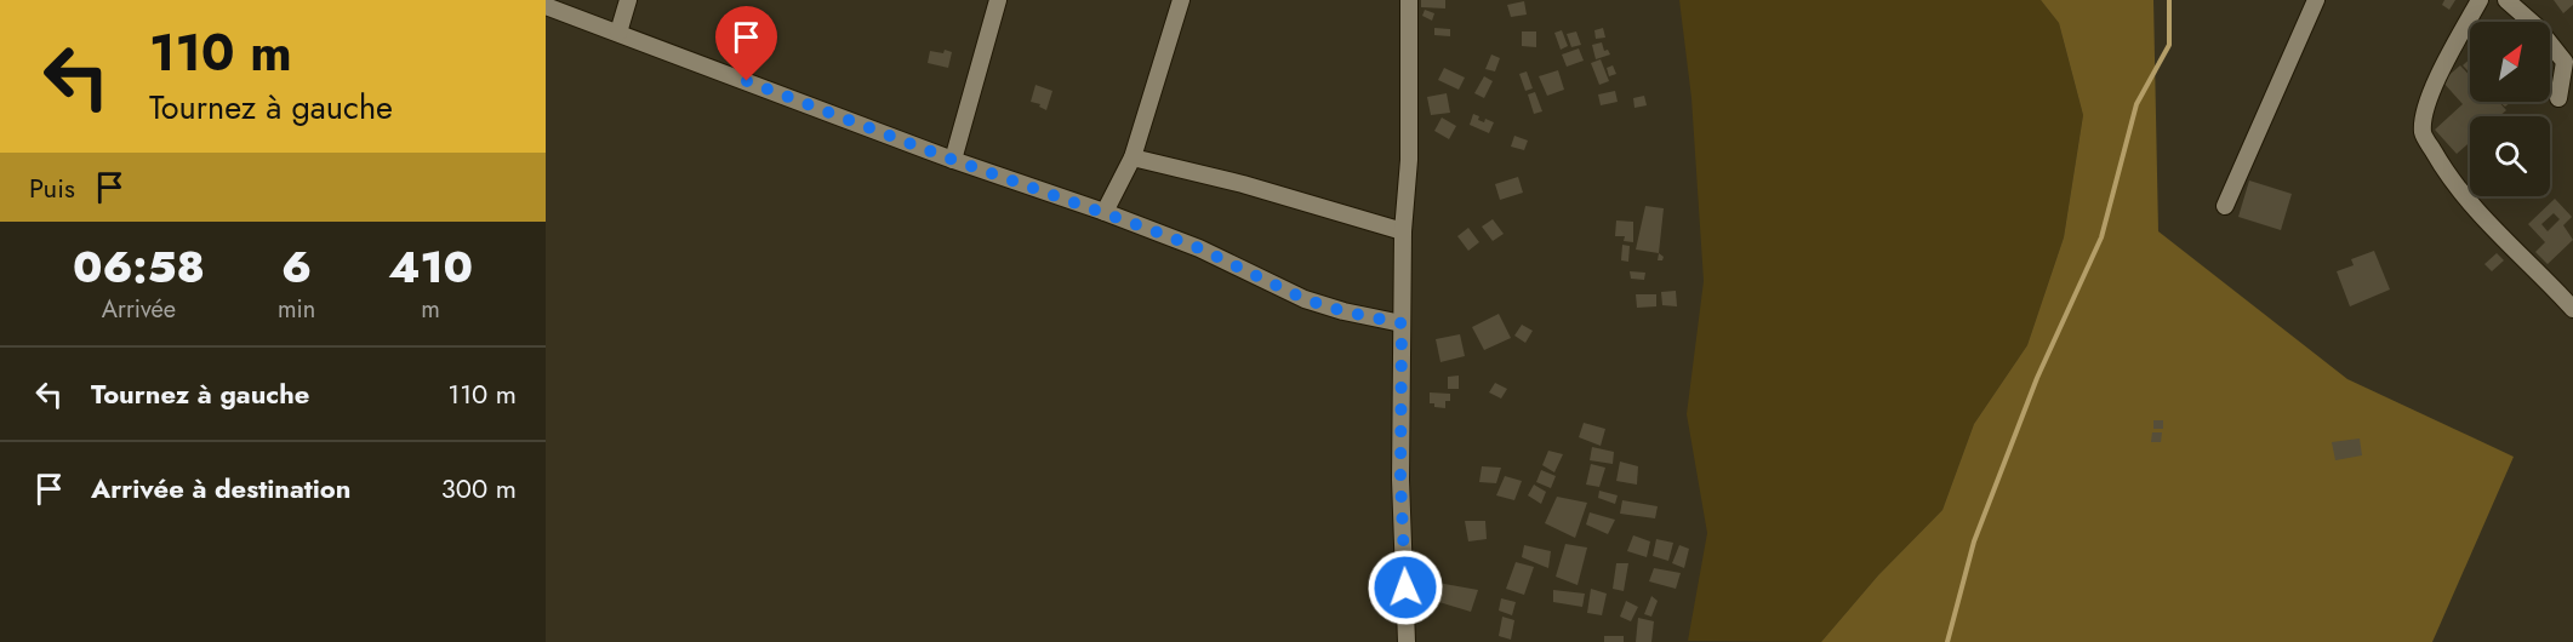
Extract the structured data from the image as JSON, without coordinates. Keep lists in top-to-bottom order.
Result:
{
  "north": "top right",
  "page": {
    "turn": ["110 m", "Tournez à gauche"],
    "then": "Puis",
    "eta": [
      "06:58",
      "Arrivée",
      "6",
      "min",
      "410",
      "m"
    ],
    "list": [
      {
        "name": "Tournez à gauche",
        "value": "110 m"
      },
      {
        "name": "Arrivée à destination",
        "value": "300 m"
      }
    ]
  }
}
